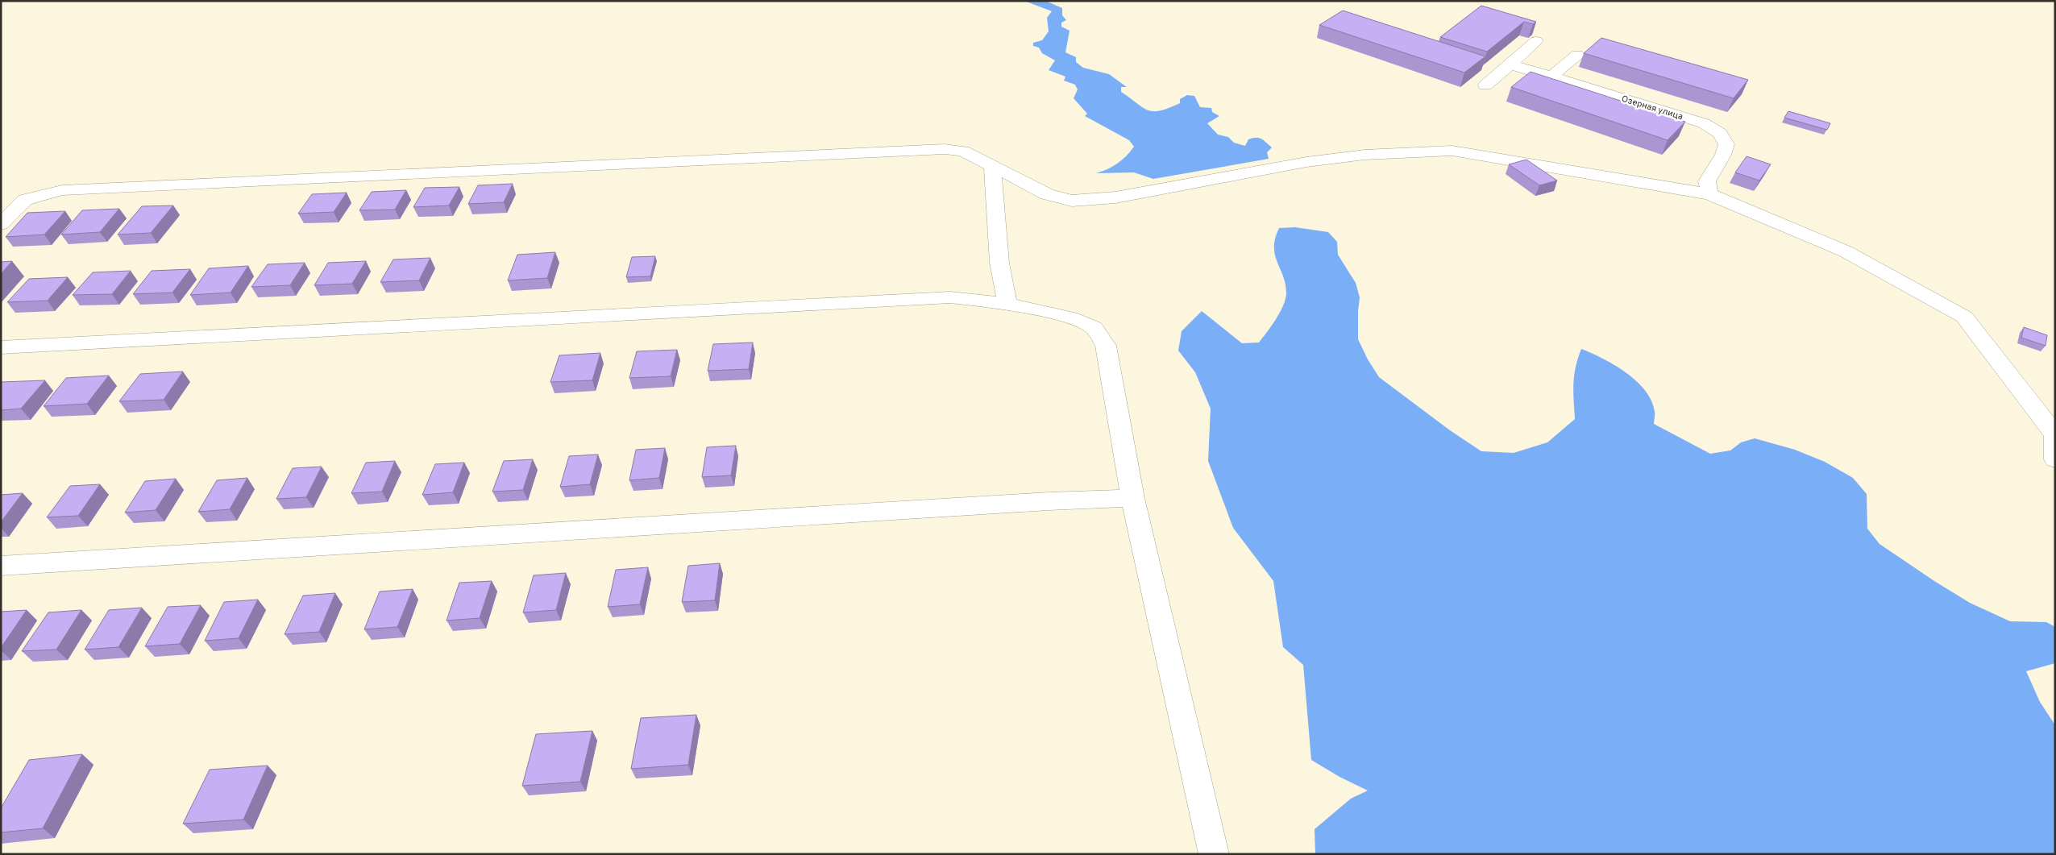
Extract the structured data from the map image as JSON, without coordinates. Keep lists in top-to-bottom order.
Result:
{
  "streets": {
    "street": ["Озерная улица"]
  }
}
